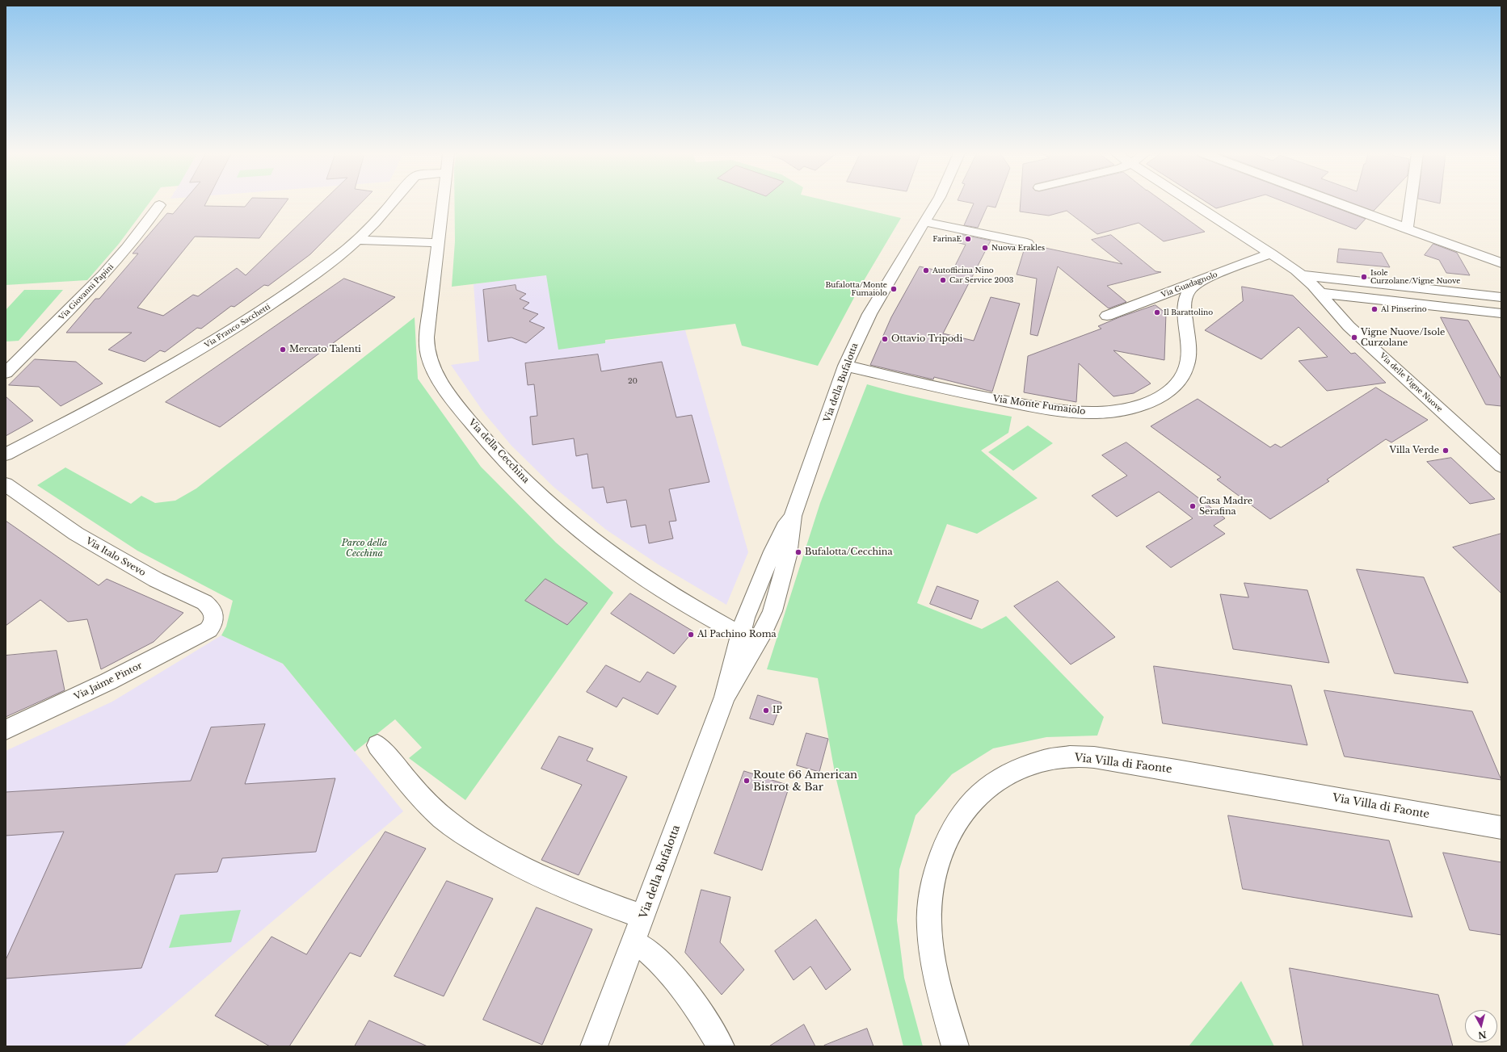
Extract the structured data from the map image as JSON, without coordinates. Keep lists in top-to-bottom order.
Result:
{
  "streets": {
    "street": [
      "Via Guadagnolo",
      "Via Giovanni Papini",
      "Via Franco Sacchetti",
      "Via della Bufalotta",
      "Via delle Vigne Nuove",
      "Via Monte Fumaiolo",
      "Via della Cecchina",
      "Via Italo Svevo",
      "Via Jaime Pintor",
      "Via Villa di Faonte"
    ]
  },
  "crossings": [
    ["Via Guadagnolo", "Via delle Vigne Nuove"],
    ["Via Guadagnolo", "Via Monte Fumaiolo"],
    ["Via della Bufalotta", "Via Monte Fumaiolo"],
    ["Via della Bufalotta", "Via della Cecchina"],
    ["Via Italo Svevo", "Via Jaime Pintor"]
  ],
  "parks": ["Parco della Cecchina"],
  "places": [
    "FarinaE",
    "Nuova Erakles",
    "Autofficina Nino",
    "Isole Curzolane/Vigne Nuove",
    "Car Service 2003",
    "Bufalotta/Monte Fumaiolo",
    "Al Pinserino",
    "Il Barattolino",
    "Vigne Nuove/Isole Curzolane",
    "Ottavio Tripodi",
    "Mercato Talenti",
    "Villa Verde",
    "Casa Madre Serafina",
    "Bufalotta/Cecchina",
    "Al Pachino Roma",
    "IP",
    "Route 66 American Bistrot & Bar"
  ],
  "house_numbers": ["20"],
  "north": "bottom"
}
